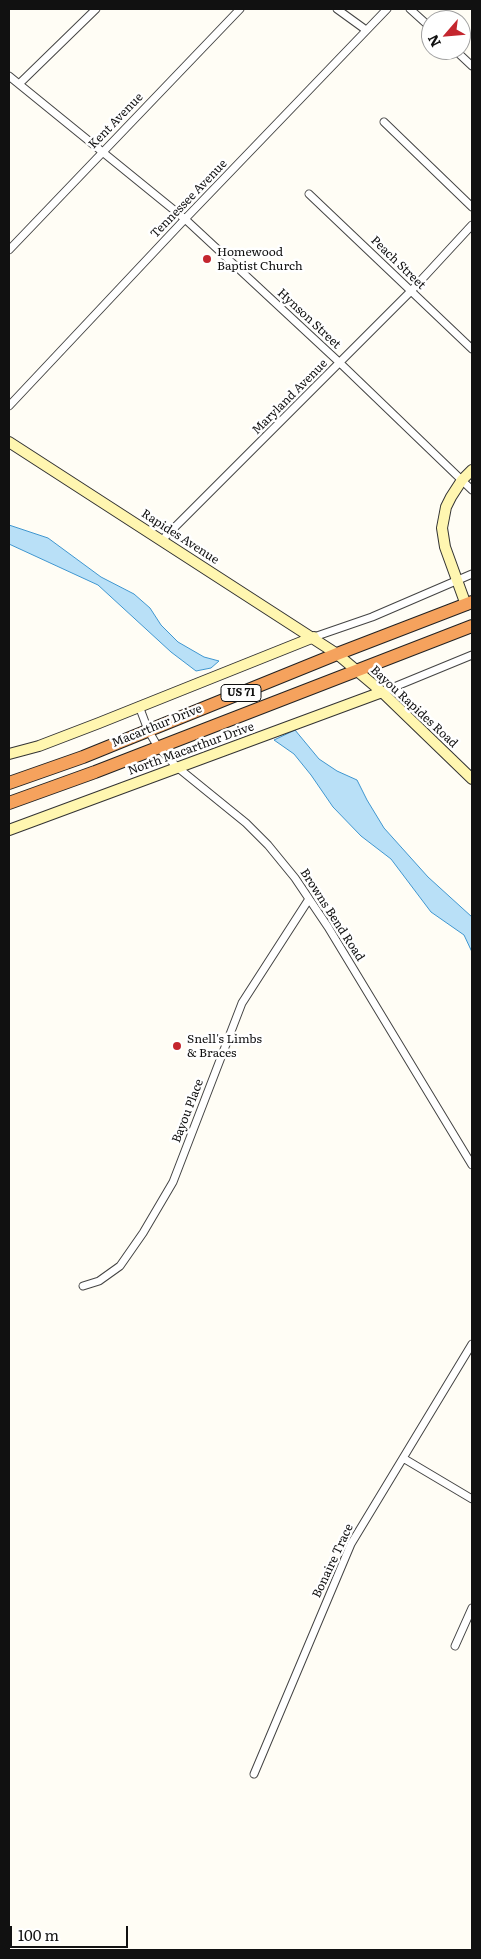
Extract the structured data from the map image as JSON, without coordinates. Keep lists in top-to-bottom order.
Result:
{
  "streets": {
    "highway": ["US 71", "Macarthur Drive"],
    "street": [
      "Kent Avenue",
      "Tennessee Avenue",
      "Peach Street",
      "Hynson Street",
      "Maryland Avenue",
      "Rapides Avenue",
      "Bayou Rapides Road",
      "North Macarthur Drive",
      "Browns Bend Road",
      "Bayou Place",
      "Bonaire Trace"
    ]
  },
  "crossings": [
    ["Kent Avenue", "Hynson Street"],
    ["Tennessee Avenue", "Hynson Street"],
    ["Peach Street", "Maryland Avenue"],
    ["Hynson Street", "Maryland Avenue"],
    ["Maryland Avenue", "Rapides Avenue"],
    ["Rapides Avenue", "Bayou Rapides Road"],
    ["Rapides Avenue", "Macarthur Drive"],
    ["Bayou Rapides Road", "Macarthur Drive"],
    ["Bayou Rapides Road", "North Macarthur Drive"],
    ["Macarthur Drive", "Browns Bend Road"],
    ["North Macarthur Drive", "Browns Bend Road"],
    ["Browns Bend Road", "Bayou Place"]
  ],
  "places": ["Homewood Baptist Church", "Snell's Limbs & Braces"],
  "scale_bar": "100 m",
  "north": "bottom left"
}
